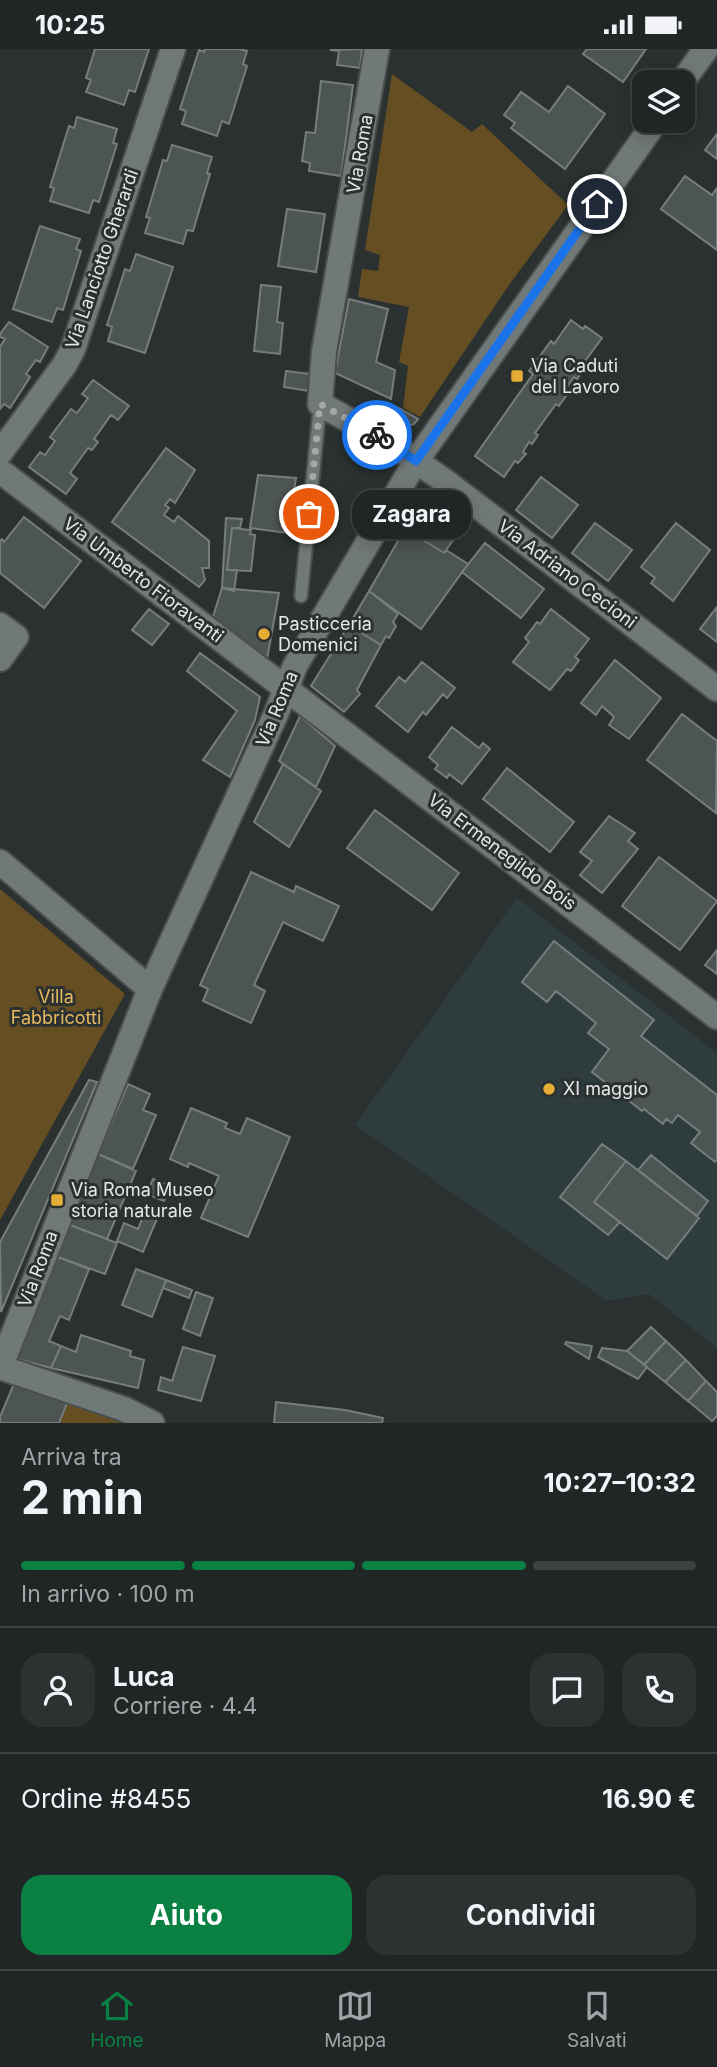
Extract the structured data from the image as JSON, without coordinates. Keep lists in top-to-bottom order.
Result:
{
  "streets": {
    "street": [
      "Via Roma",
      "Via Lanciotto Gherardi",
      "Via Adriano Cecioni",
      "Via Umberto Fioravanti",
      "Via Ermenegildo Bois"
    ]
  },
  "crossings": [
    ["Via Roma", "Via Adriano Cecioni"],
    ["Via Roma", "Via Umberto Fioravanti"],
    ["Via Roma", "Via Ermenegildo Bois"],
    ["Via Umberto Fioravanti", "Via Ermenegildo Bois"]
  ],
  "parks": ["Villa Fabbricotti"],
  "places": {
    "transit": ["Via Caduti del Lavoro", "Via Roma Museo storia naturale"],
    "other": ["Zagara", "Pasticceria Domenici", "XI maggio"]
  },
  "page": {
    "status": "10:25",
    "bubble": "Zagara",
    "heading": ["2 min", "Arriva tra", "10:27–10:32"],
    "panel": [
      "Luca",
      "Corriere · 4.4",
      "Ordine #8455",
      "16.90 €"
    ],
    "bar": "In arrivo · 100 m",
    "buttons": ["Aiuto", "Condividi"],
    "tabs": ["Home", "Mappa", "Salvati"]
  }
}
